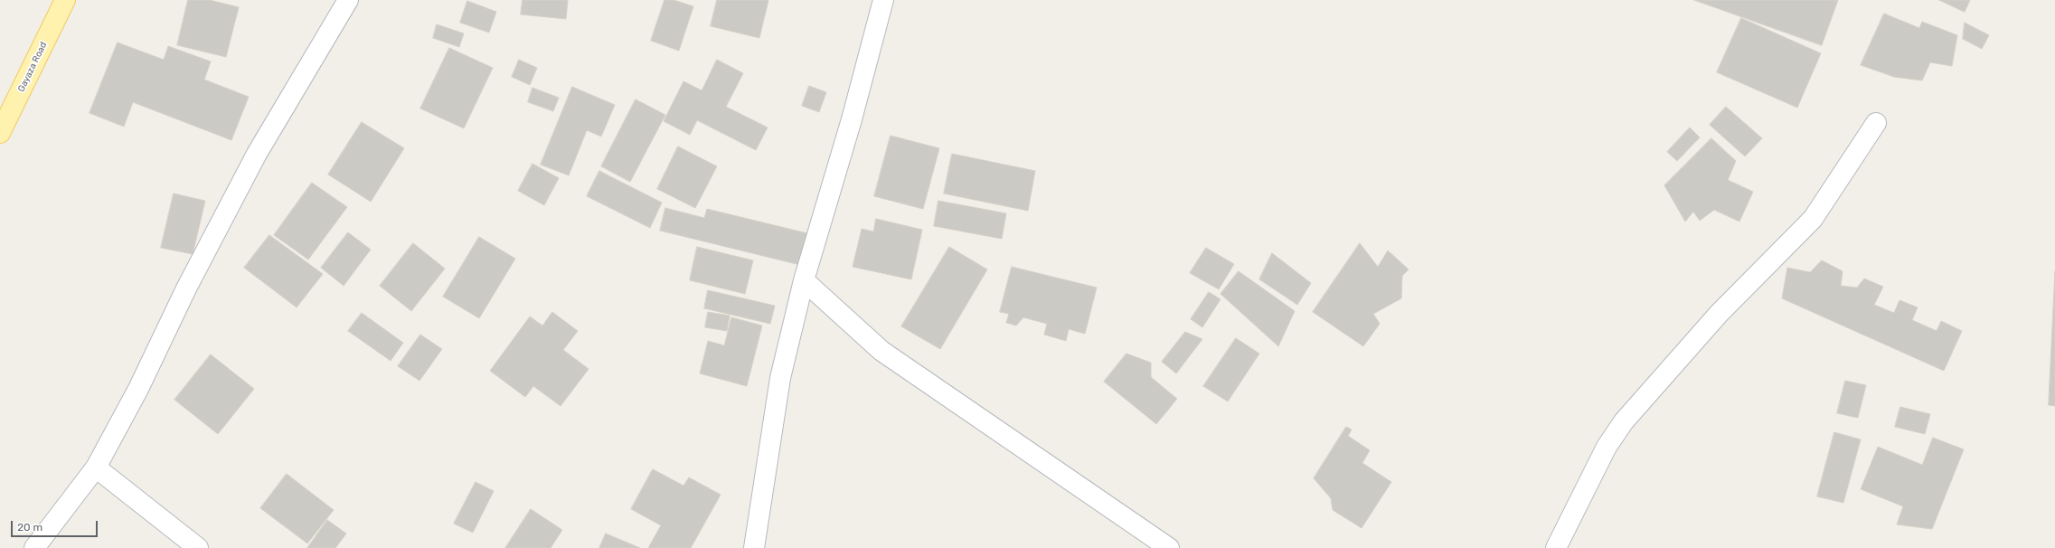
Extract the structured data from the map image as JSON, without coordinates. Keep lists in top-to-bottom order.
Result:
{
  "streets": {
    "main road": ["Gayaza Road"]
  },
  "scale_bar": "20 m"
}
